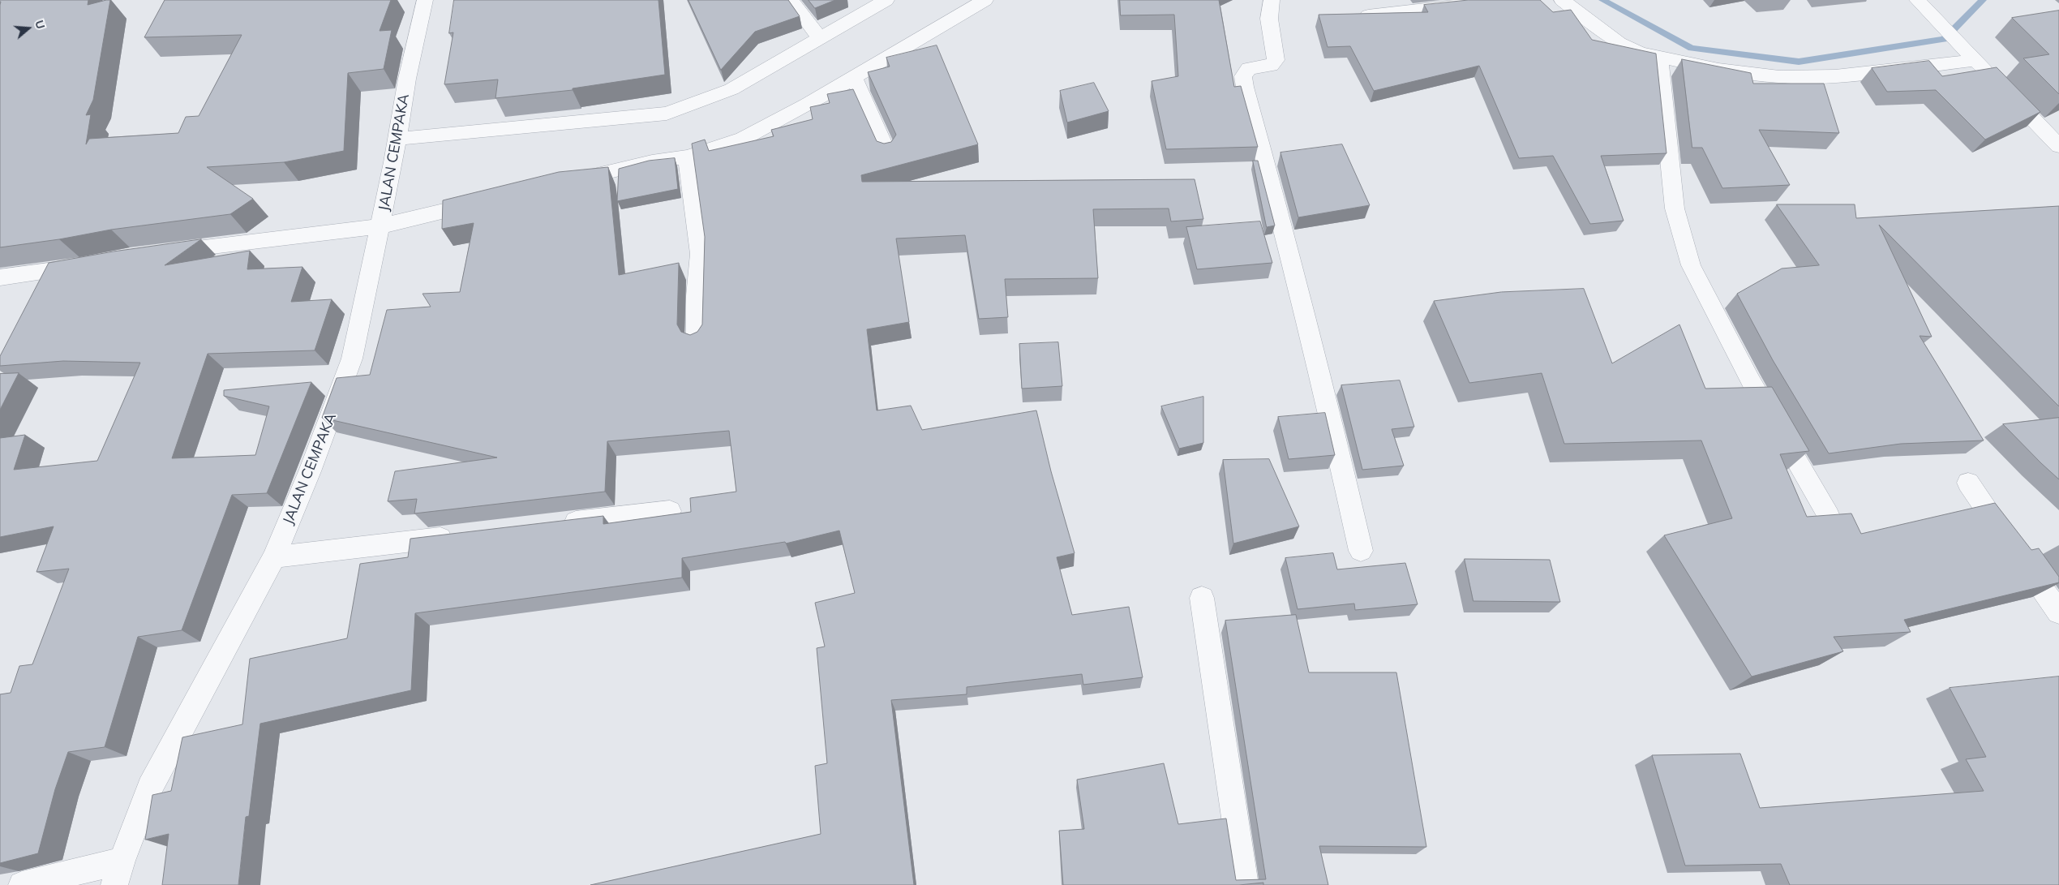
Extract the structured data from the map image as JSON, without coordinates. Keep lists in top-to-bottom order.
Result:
{
  "streets": {
    "street": ["JALAN CEMPAKA"]
  },
  "north": "right"
}
